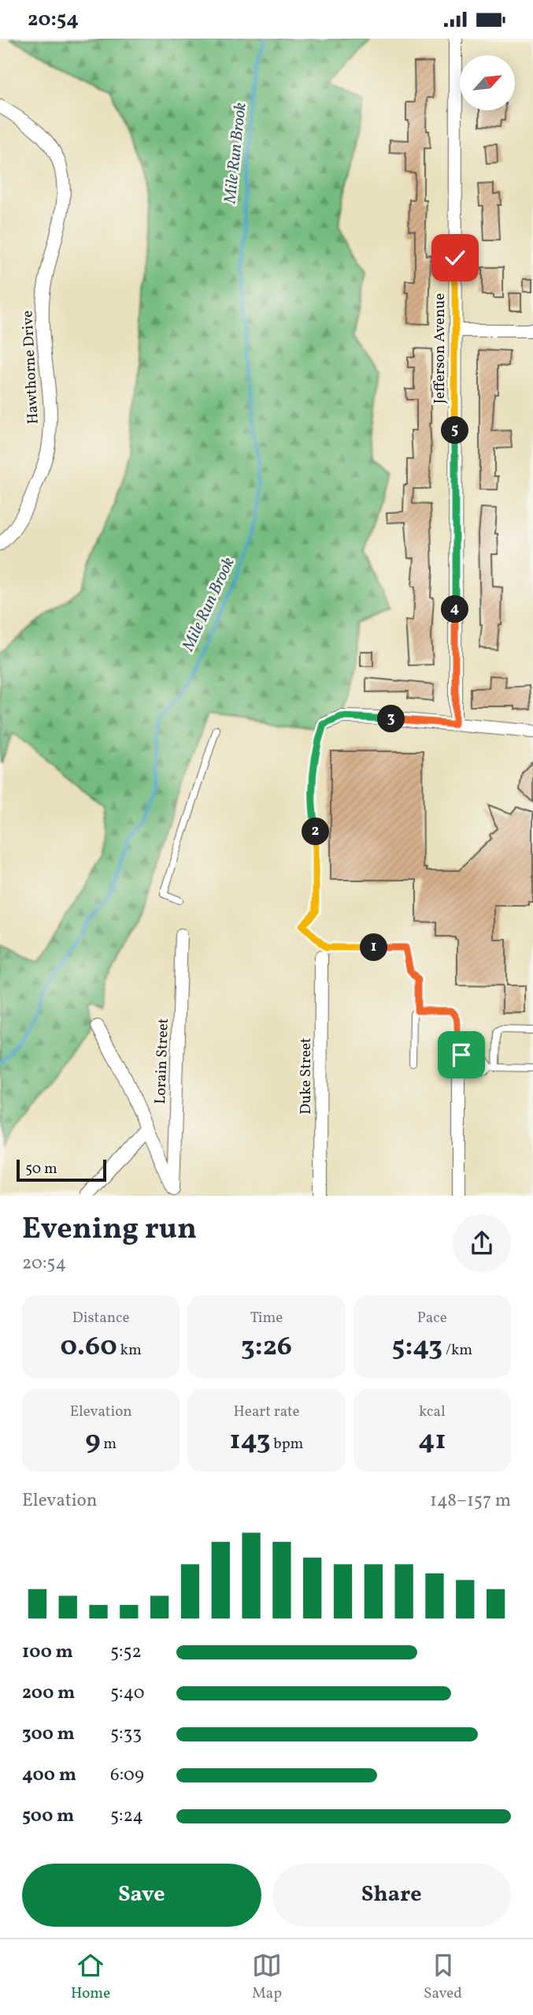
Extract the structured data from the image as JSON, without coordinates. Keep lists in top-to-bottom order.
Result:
{
  "streets": {
    "street": [
      "Jefferson Avenue",
      "Hawthorne Drive",
      "Lorain Street",
      "Duke Street"
    ]
  },
  "water": ["Mile Run Brook"],
  "scale_bar": "50 m",
  "north": "top right",
  "page": {
    "status": "20:54",
    "pins": [
      "5",
      "4",
      "3",
      "2",
      "1"
    ],
    "scale": "50 m",
    "heading": ["Evening run", "20:54"],
    "stats": [
      ["Distance", "0.60 km"],
      ["Time", "3:26"],
      ["Pace", "5:43 /km"],
      ["Elevation", "9 m"],
      ["Heart rate", "143 bpm"],
      ["kcal", "41"]
    ],
    "chart": ["Elevation", "148–157 m"],
    "list": [
      {
        "name": "100 m",
        "note": "5:52"
      },
      {
        "name": "200 m",
        "note": "5:40"
      },
      {
        "name": "300 m",
        "note": "5:33"
      },
      {
        "name": "400 m",
        "note": "6:09"
      },
      {
        "name": "500 m",
        "note": "5:24"
      }
    ],
    "buttons": ["Save", "Share"],
    "tabs": ["Home", "Map", "Saved"]
  }
}
